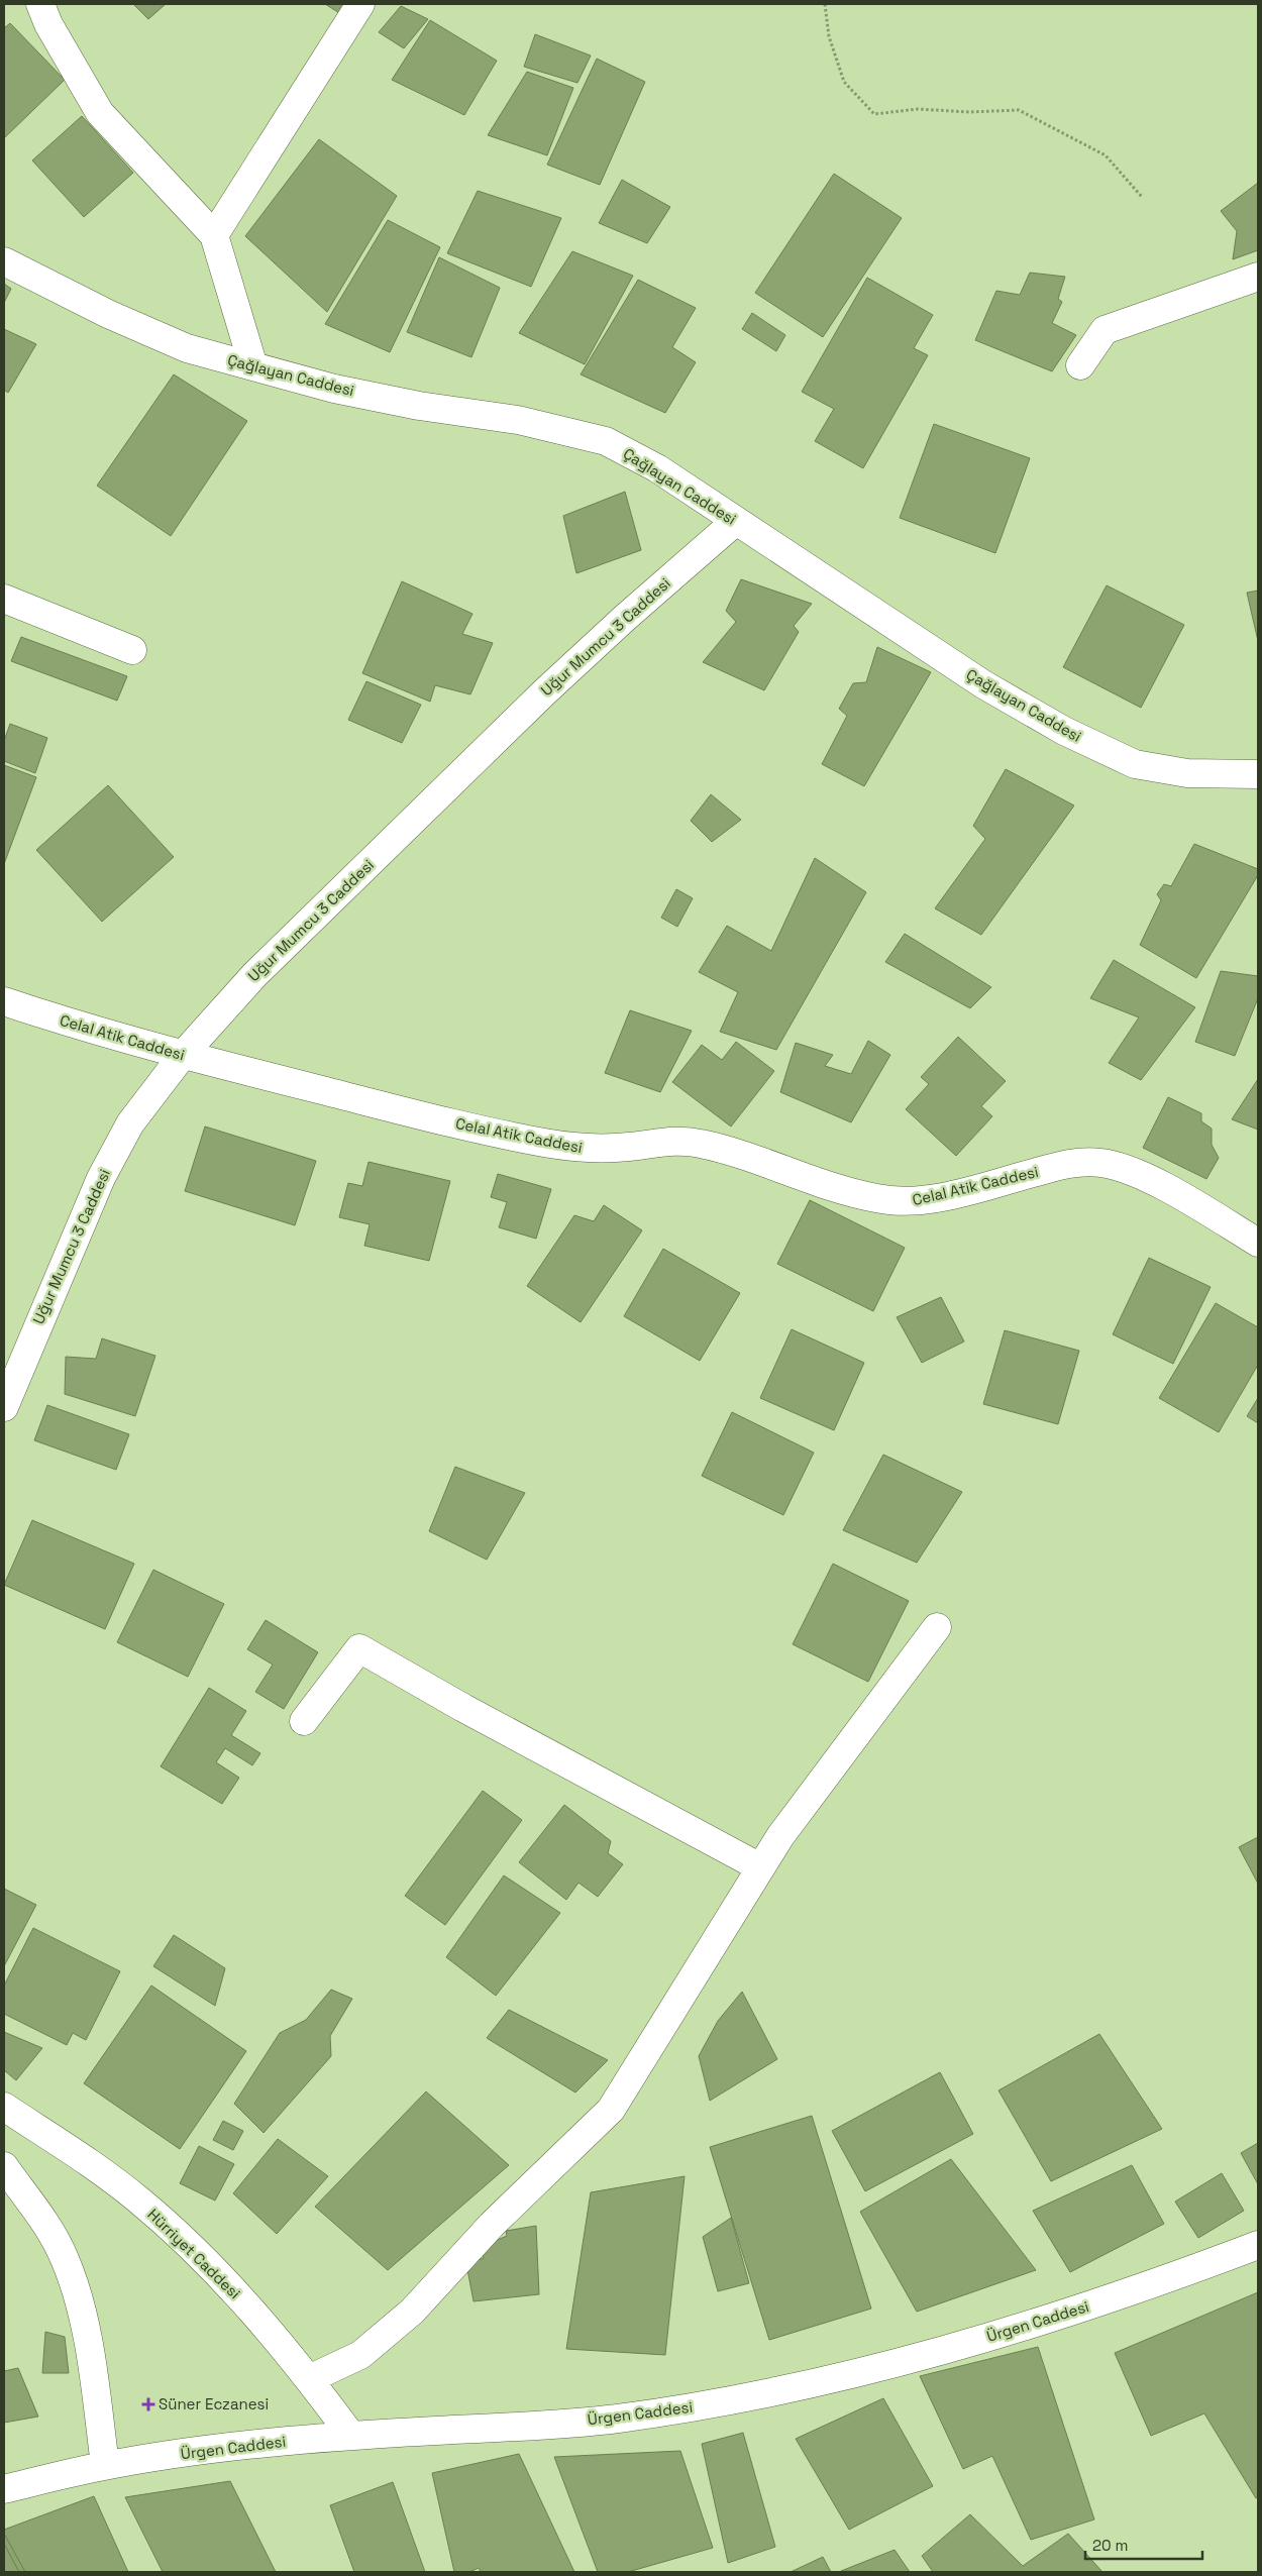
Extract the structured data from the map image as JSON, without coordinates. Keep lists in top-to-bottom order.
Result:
{
  "streets": {
    "street": [
      "Çağlayan Caddesi",
      "Uğur Mumcu 3 Caddesi",
      "Celal Atik Caddesi",
      "Hürriyet Caddesi",
      "Ürgen Caddesi"
    ]
  },
  "crossings": [
    ["Çağlayan Caddesi", "Uğur Mumcu 3 Caddesi"],
    ["Uğur Mumcu 3 Caddesi", "Celal Atik Caddesi"],
    ["Hürriyet Caddesi", "Ürgen Caddesi"]
  ],
  "places": {
    "health": ["Süner Eczanesi"]
  },
  "scale_bar": "20 m"
}
